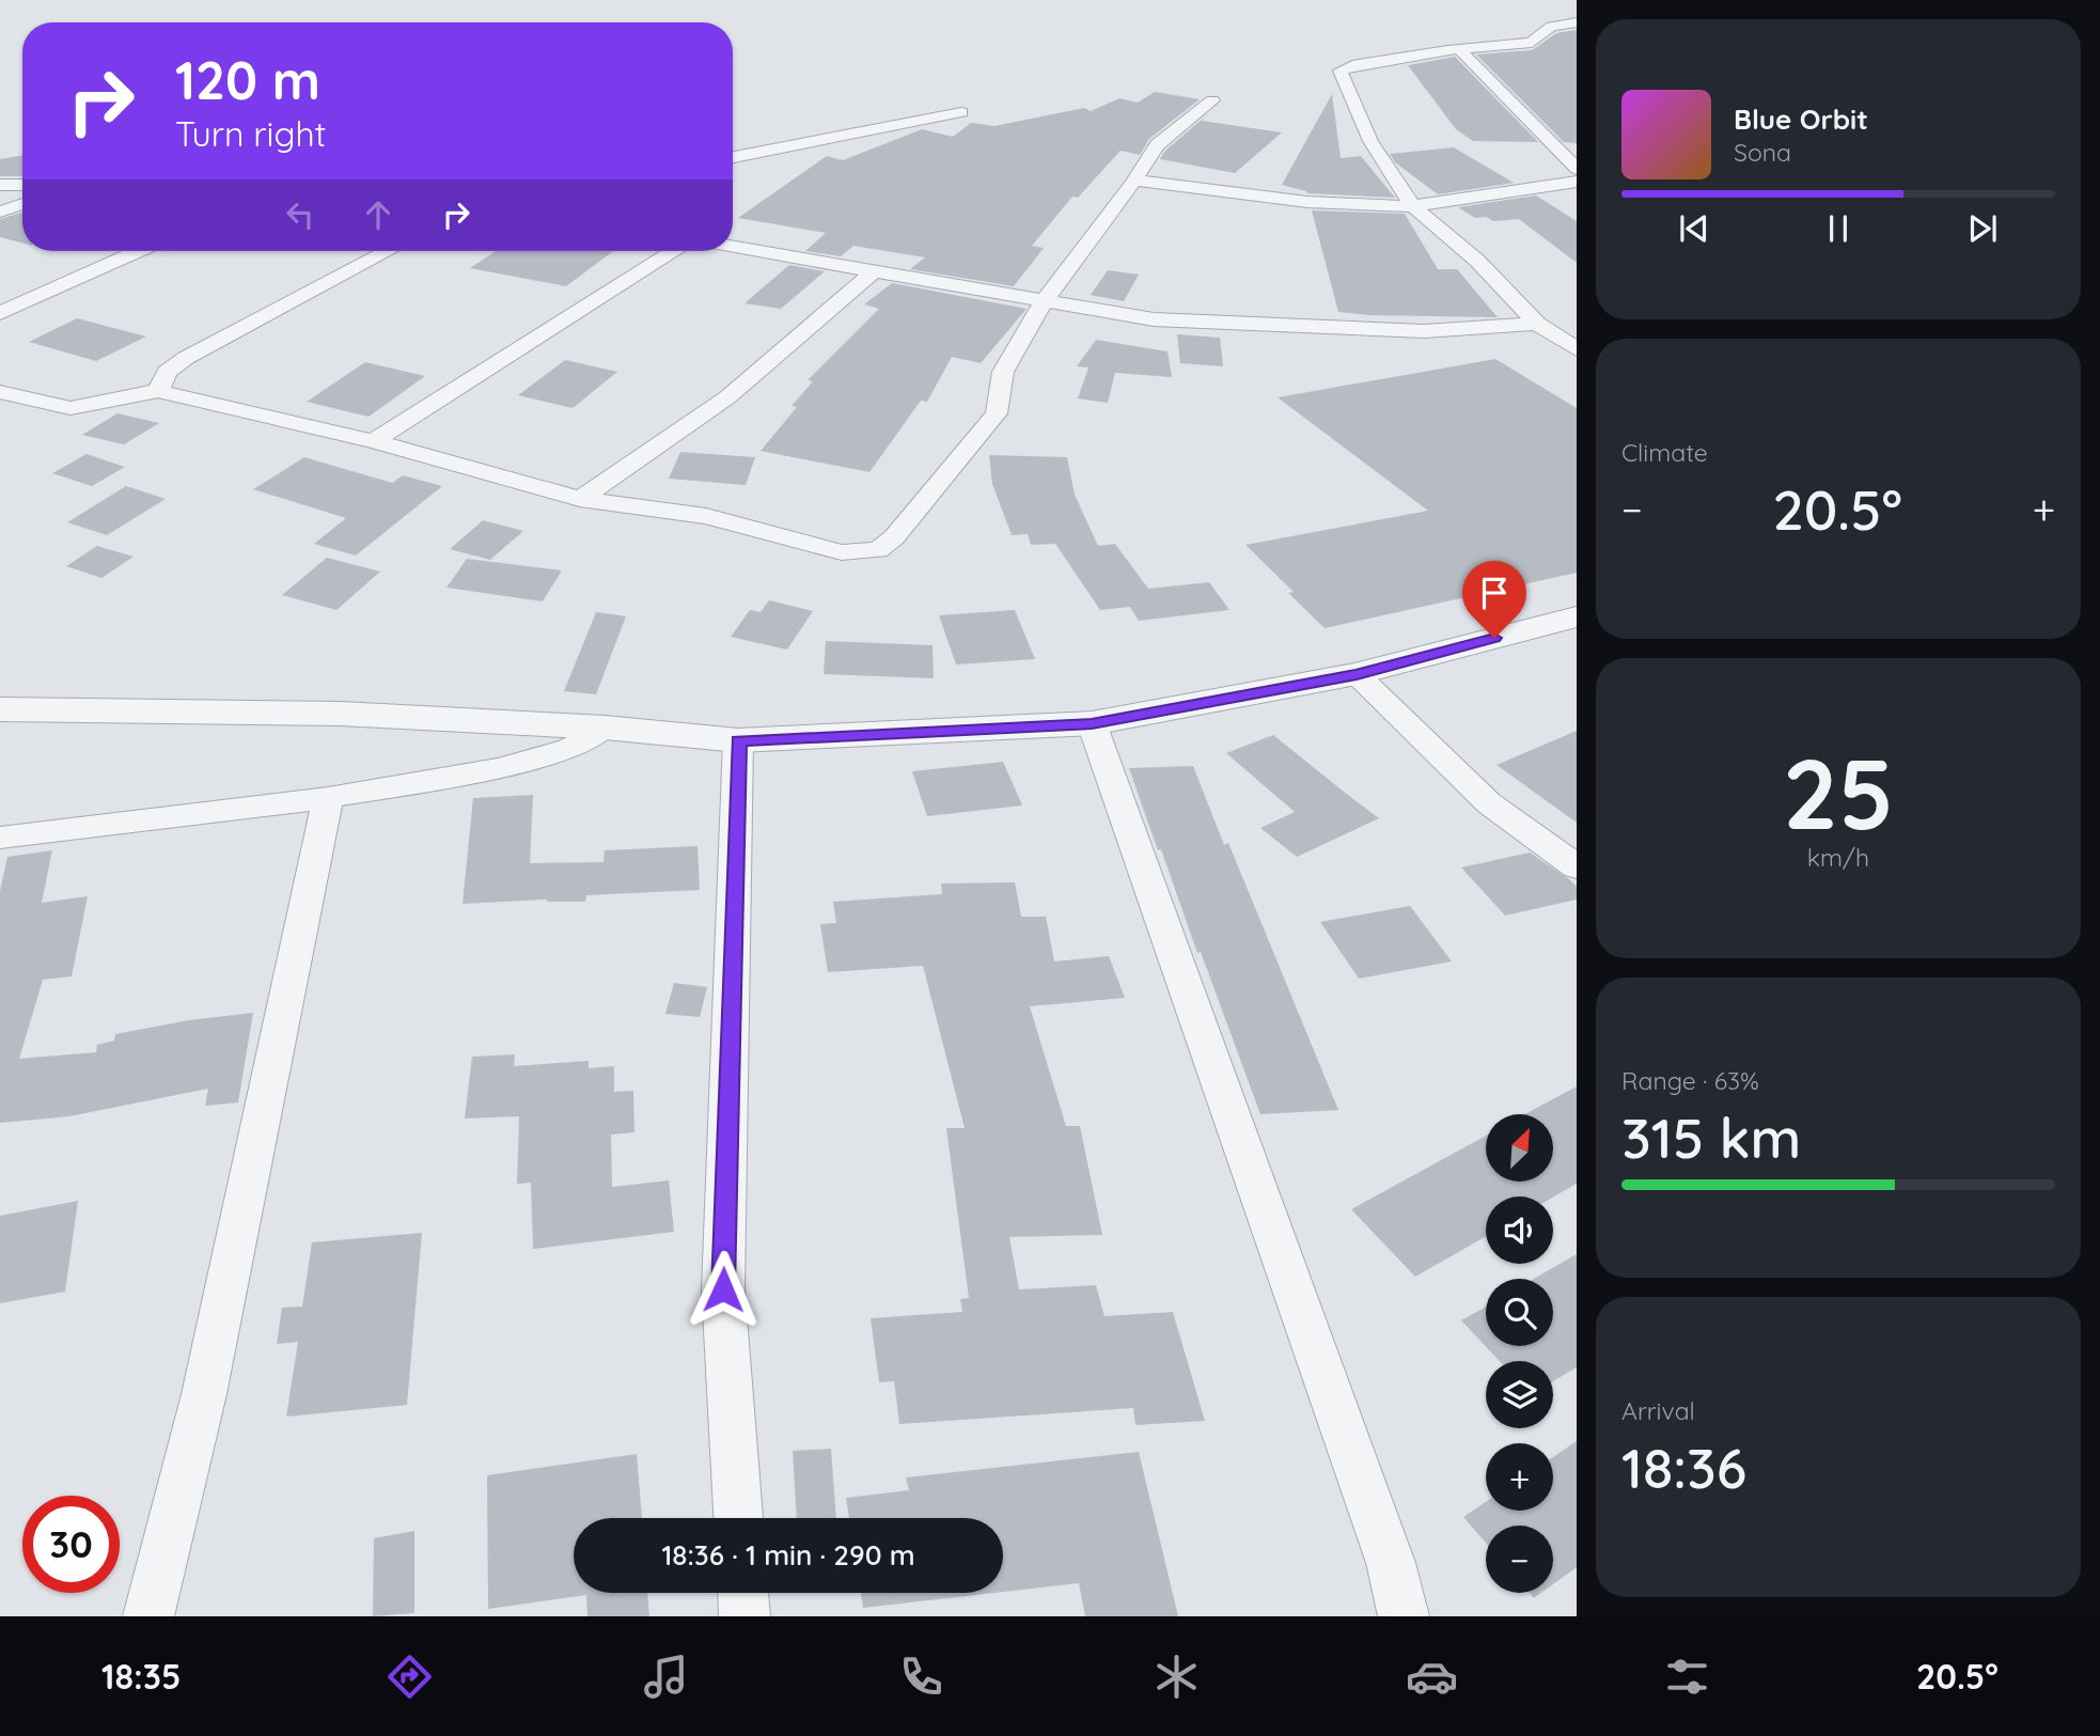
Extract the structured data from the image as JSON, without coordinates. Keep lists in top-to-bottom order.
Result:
{
  "north": "top right",
  "page": {
    "turn": ["120 m", "Turn right"],
    "song": ["Blue Orbit", "Sona"],
    "tile": [
      "Climate",
      ["25", "km/h"],
      ["Range · 63%", "315 km"],
      ["Arrival", "18:36"]
    ],
    "heat": ["−", "20.5°", "+"],
    "map_buttons": ["+", "−"],
    "limit": "30",
    "trip": "18:36 · 1 min · 290 m",
    "tabs": ["18:35", "20.5°"]
  }
}
